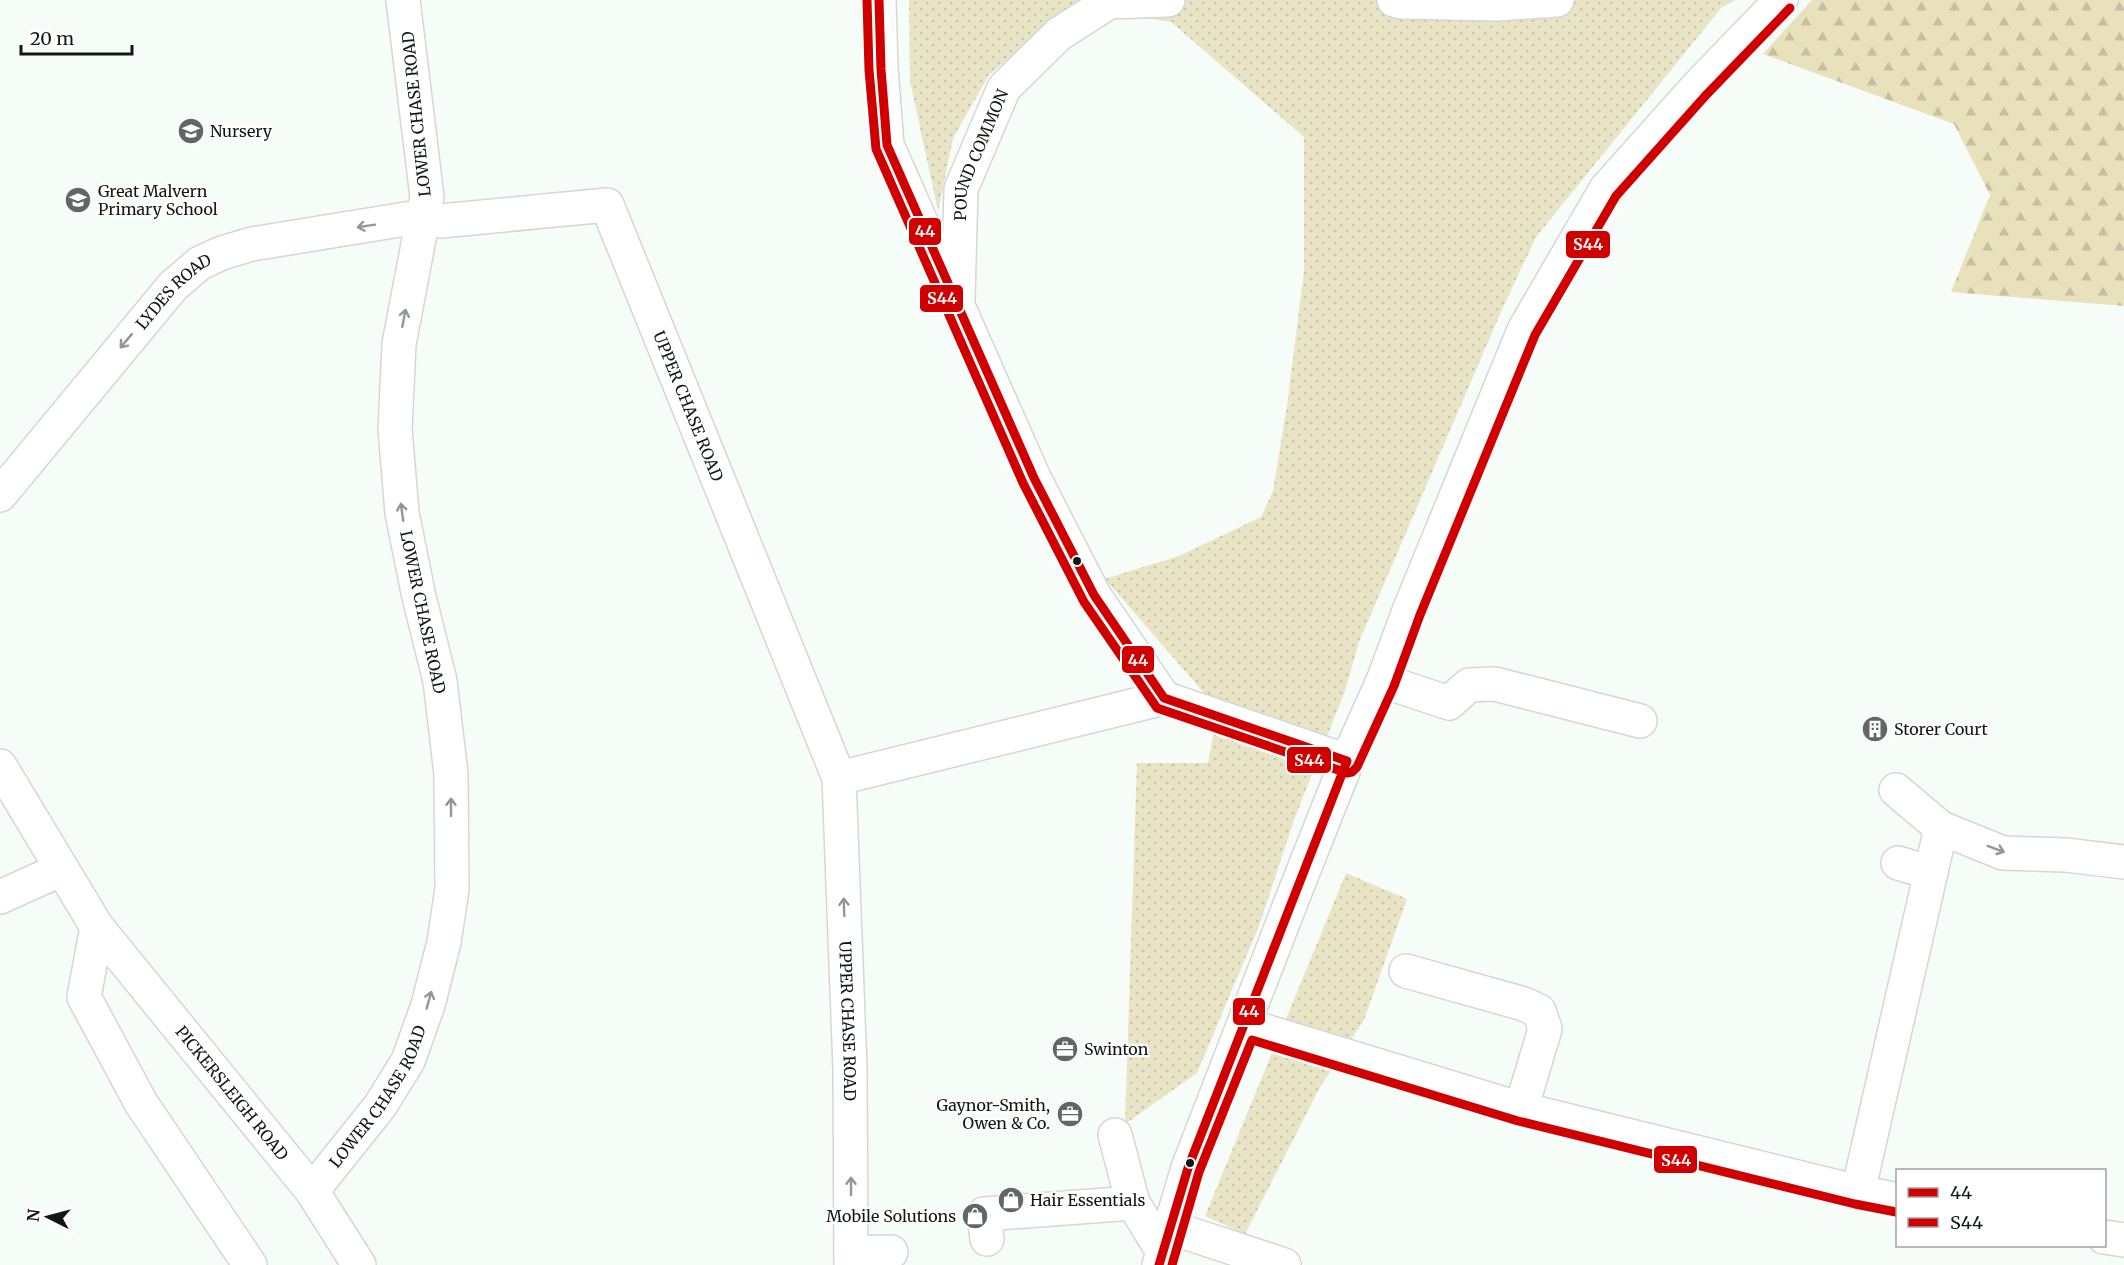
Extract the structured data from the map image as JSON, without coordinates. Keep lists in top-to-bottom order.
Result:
{
  "streets": {
    "street": [
      "LOWER CHASE ROAD",
      "POUND COMMON",
      "LYDES ROAD",
      "UPPER CHASE ROAD",
      "PICKERSLEIGH ROAD"
    ]
  },
  "crossings": [
    ["LOWER CHASE ROAD", "LYDES ROAD"],
    ["LOWER CHASE ROAD", "UPPER CHASE ROAD"],
    ["LOWER CHASE ROAD", "PICKERSLEIGH ROAD"],
    ["LYDES ROAD", "UPPER CHASE ROAD"]
  ],
  "one_way": ["LOWER CHASE ROAD", "LYDES ROAD", "UPPER CHASE ROAD"],
  "places": {
    "school or university": ["Nursery", "Great Malvern Primary School"],
    "building": ["Storer Court"],
    "office": ["Swinton", "Gaynor-Smith, Owen & Co."],
    "shop": ["Hair Essentials", "Mobile Solutions"]
  },
  "lines": ["transit line 44", "transit line S44"],
  "legend": ["44", "S44"],
  "scale_bar": "20 m",
  "north": "left"
}
